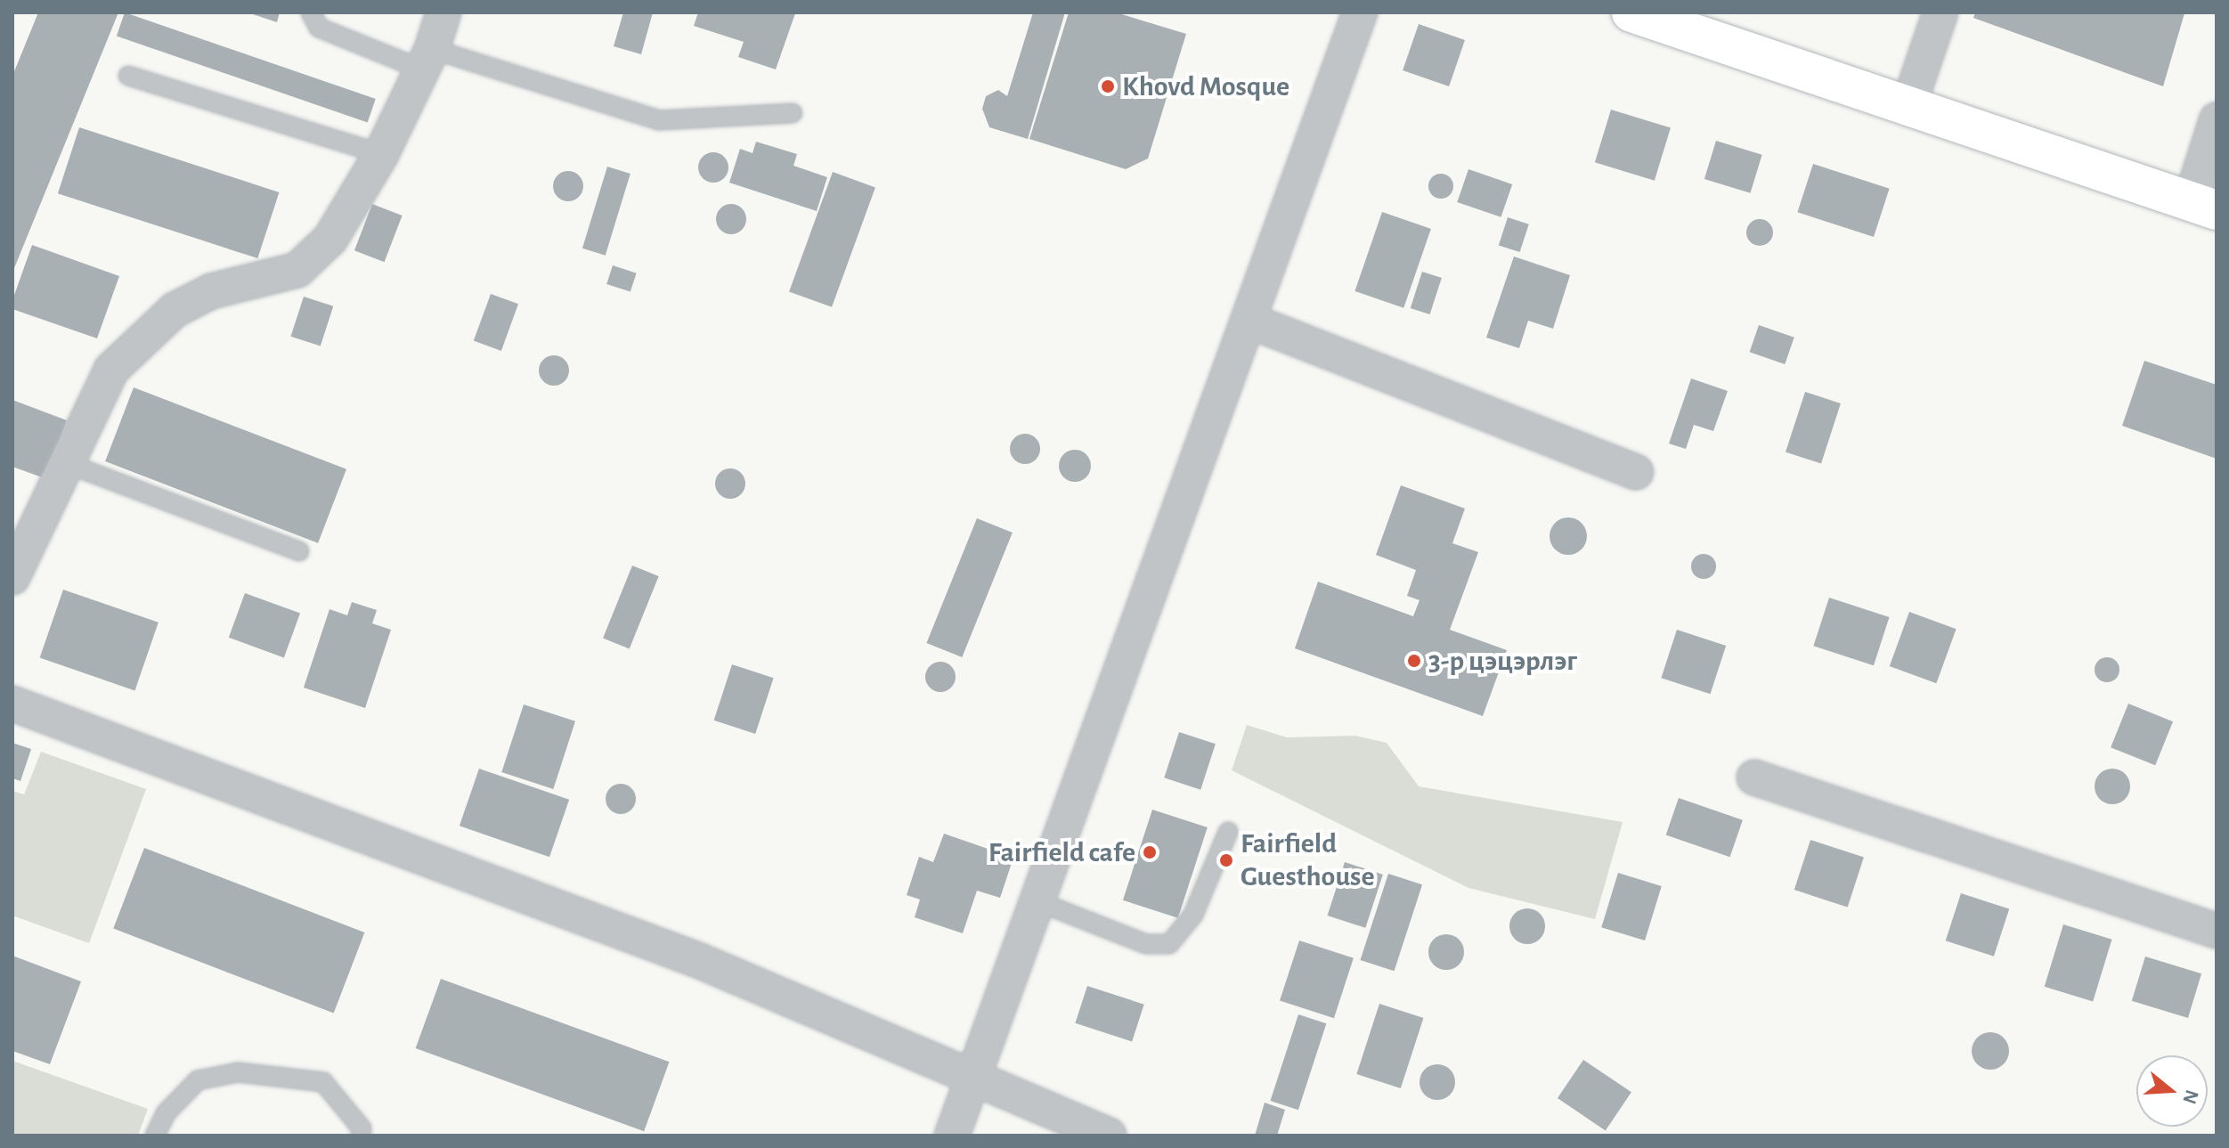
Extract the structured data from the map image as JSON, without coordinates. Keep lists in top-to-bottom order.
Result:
{
  "places": [
    "Khovd Mosque",
    "3-р цэцэрлэг",
    "Fairfield cafe",
    "Fairfield Guesthouse"
  ],
  "north": "right"
}
